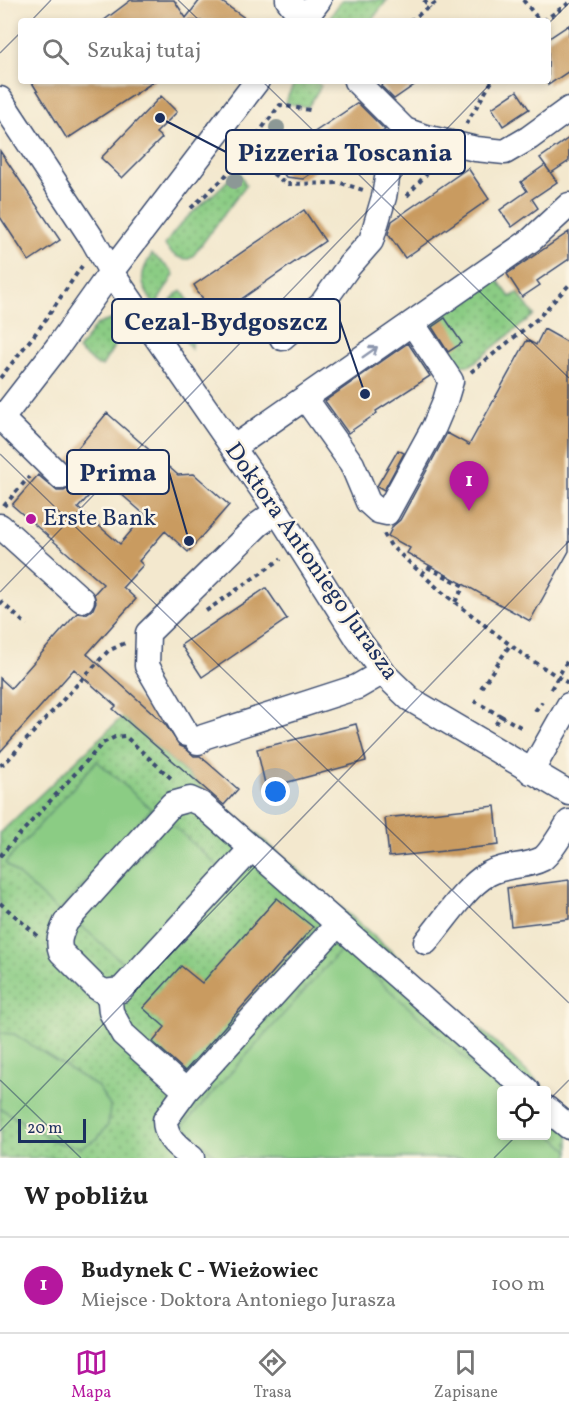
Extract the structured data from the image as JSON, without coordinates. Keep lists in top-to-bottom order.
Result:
{
  "streets": {
    "street": ["Doktora Antoniego Jurasza"]
  },
  "places": [
    "Pizzeria Toscania",
    "Cezal-Bydgoszcz",
    "Erste Bank",
    "Prima"
  ],
  "scale_bar": "20 m",
  "page": {
    "search": "Szukaj tutaj",
    "pins": "1",
    "scale": "20 m",
    "heading": "W pobliżu",
    "list": [
      {
        "mark": "1",
        "name": "Budynek C - Wieżowiec",
        "note": "Miejsce · Doktora Antoniego Jurasza",
        "value": "100 m"
      }
    ],
    "nav": ["Mapa", "Trasa", "Zapisane"]
  }
}
